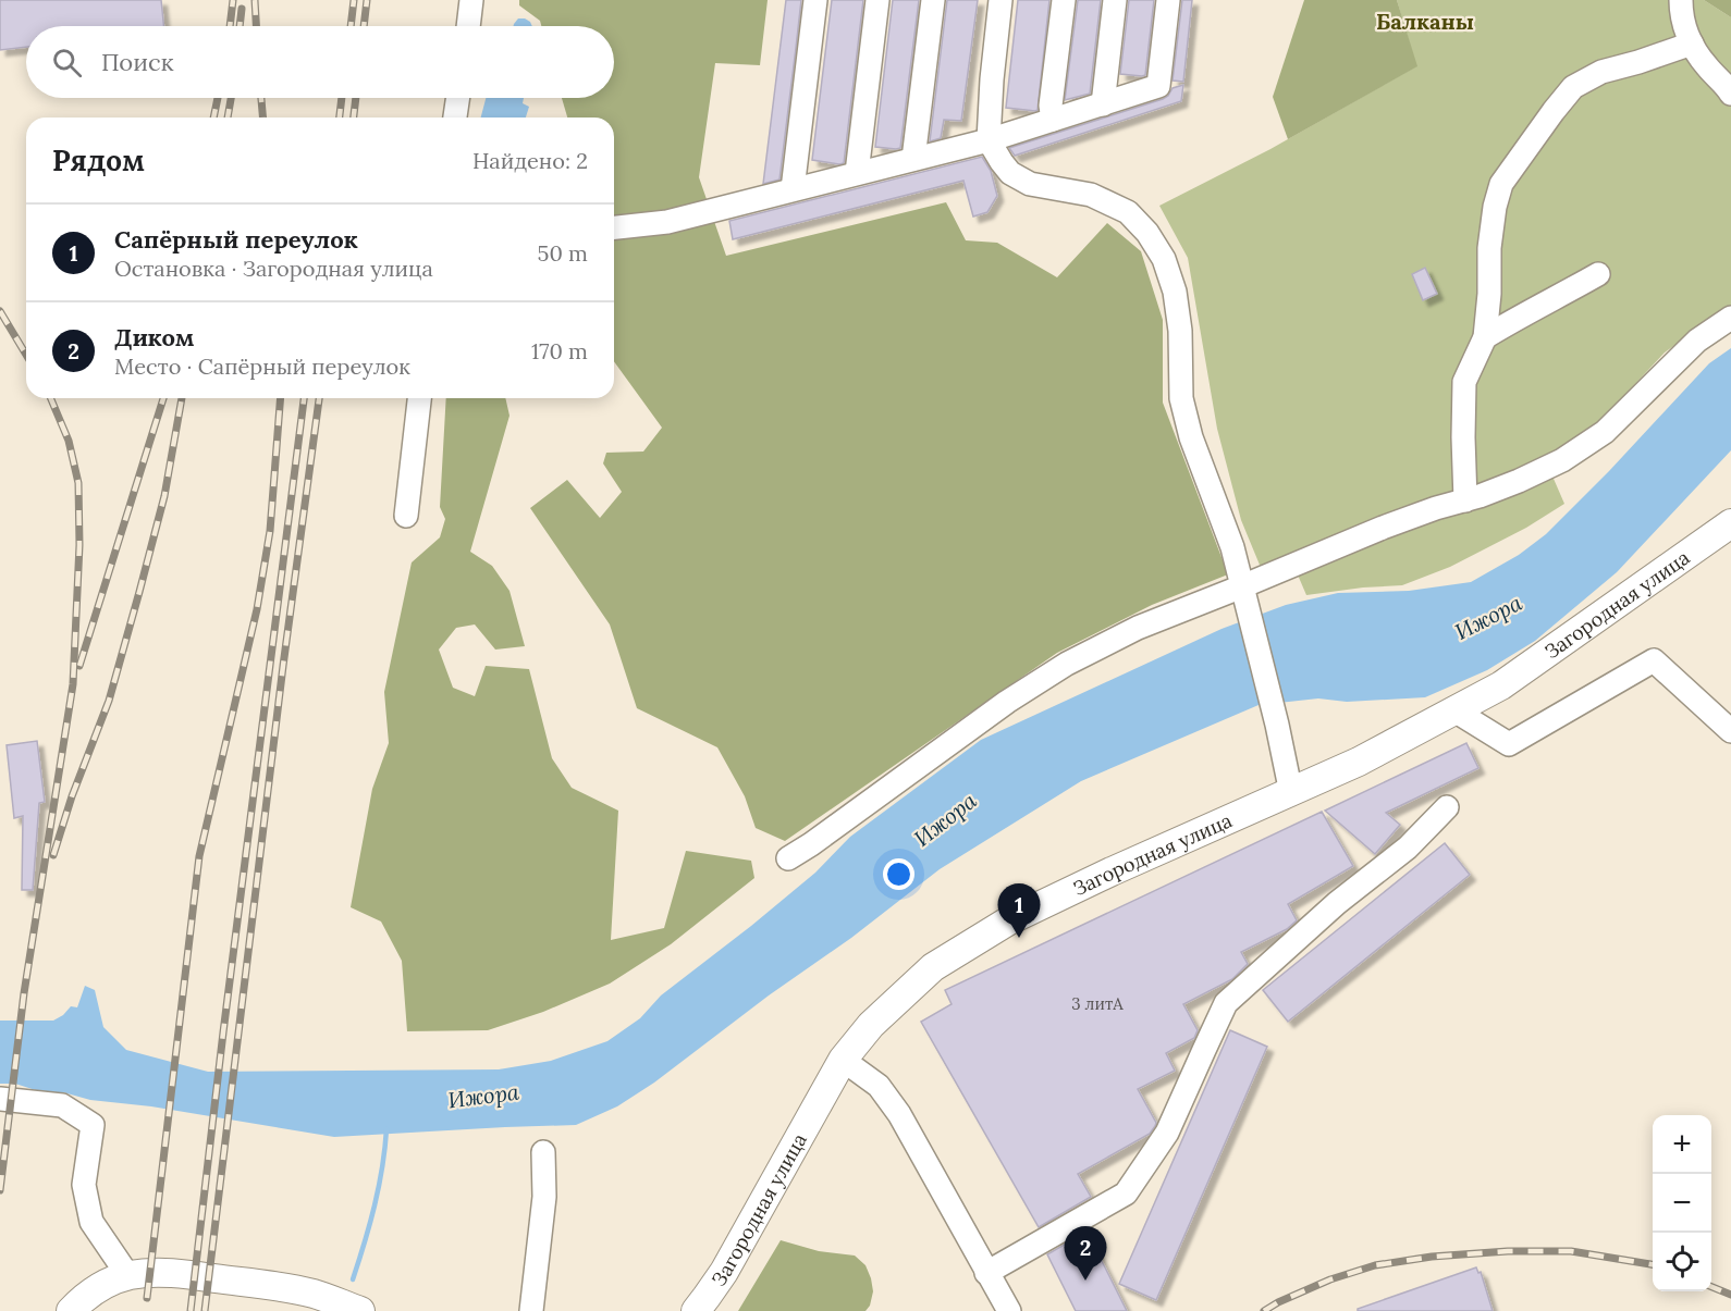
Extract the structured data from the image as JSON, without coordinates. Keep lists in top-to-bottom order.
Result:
{
  "streets": {
    "main road": ["Загородная улица"]
  },
  "districts": ["Балканы"],
  "water": ["Ижора"],
  "house_numbers": ["3 литА"],
  "page": {
    "search": "Поиск",
    "heading": ["Рядом", "Найдено: 2"],
    "list": [
      {
        "mark": "1",
        "name": "Сапёрный переулок",
        "note": "Остановка · Загородная улица",
        "value": "50 m"
      },
      {
        "mark": "2",
        "name": "Диком",
        "note": "Место · Сапёрный переулок",
        "value": "170 m"
      }
    ],
    "pins": ["1", "2"],
    "map_buttons": ["+", "−"]
  }
}
